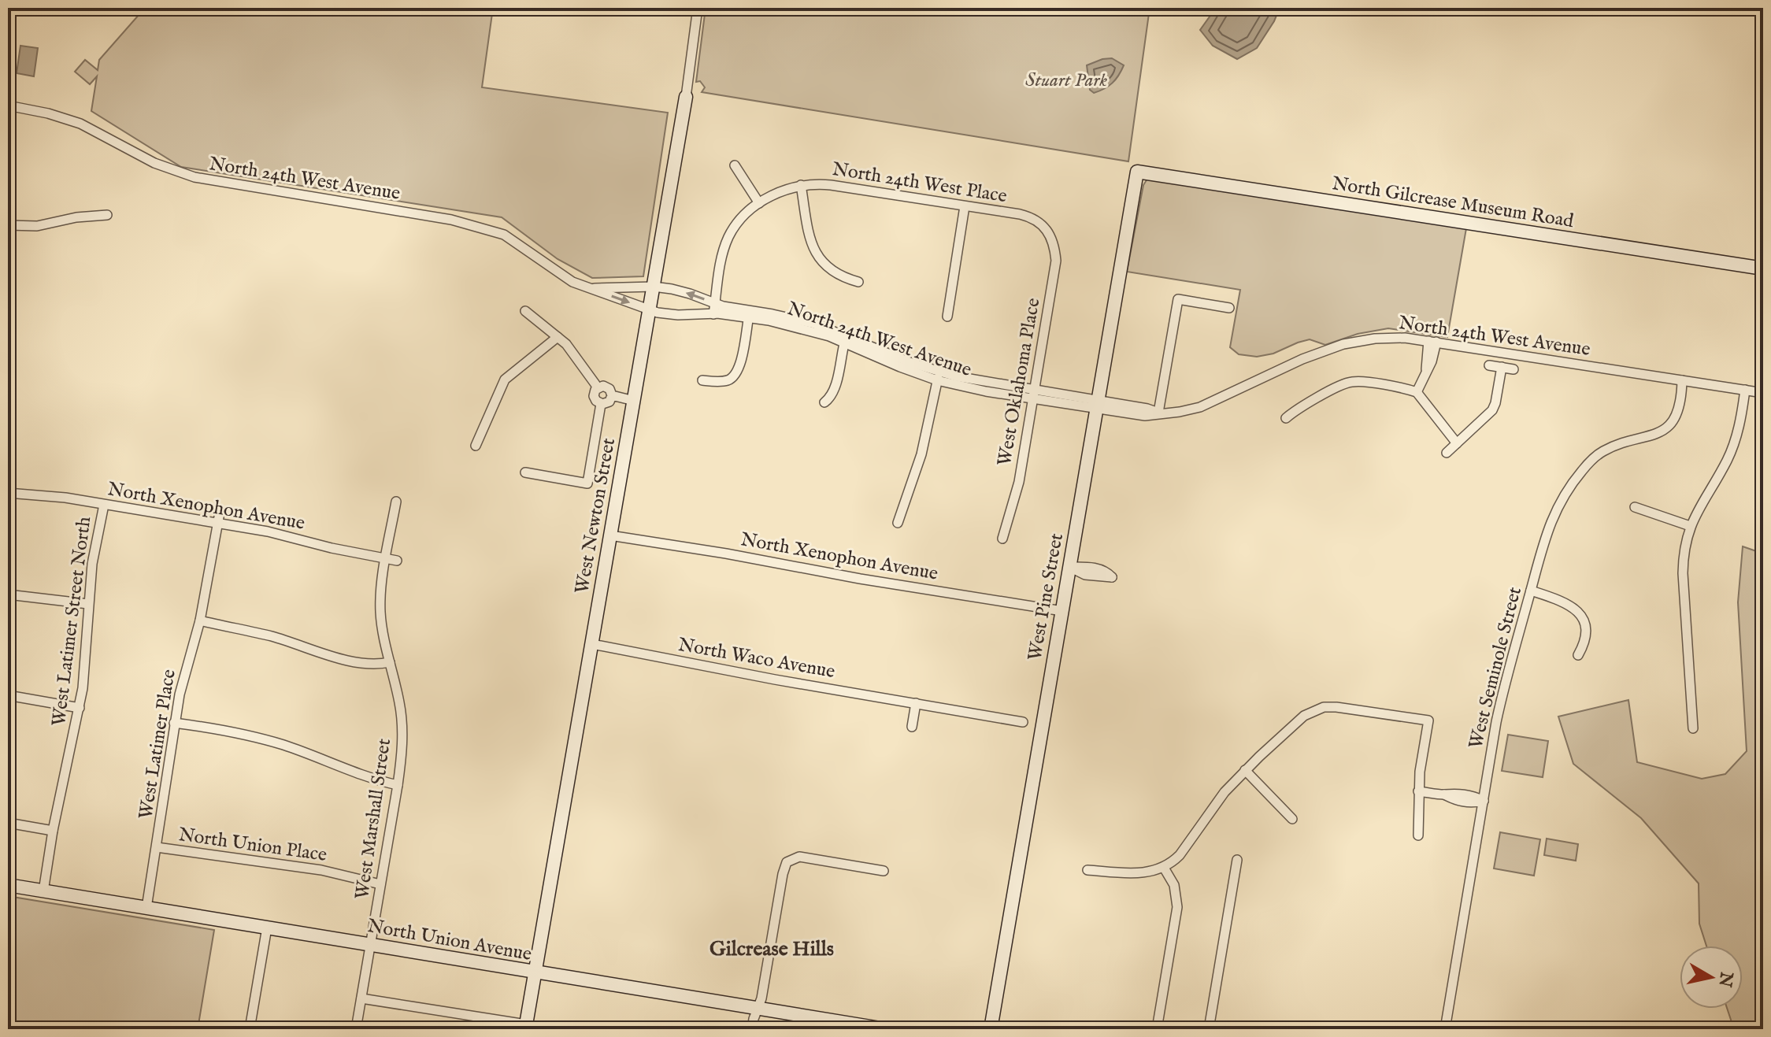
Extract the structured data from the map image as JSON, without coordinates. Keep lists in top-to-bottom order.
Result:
{
  "streets": {
    "street": [
      "North 24th West Avenue",
      "North 24th West Place",
      "North Gilcrease Museum Road",
      "West Oklahoma Place",
      "North Xenophon Avenue",
      "West Newton Street",
      "West Pine Street",
      "West Latimer Street North",
      "North Waco Avenue",
      "West Seminole Street",
      "West Latimer Place",
      "West Marshall Street",
      "North Union Place",
      "North Union Avenue"
    ]
  },
  "crossings": [
    ["North 24th West Avenue", "North 24th West Place"],
    ["North 24th West Avenue", "West Oklahoma Place"],
    ["North 24th West Avenue", "West Newton Street"],
    ["North 24th West Avenue", "West Pine Street"],
    ["North 24th West Avenue", "West Seminole Street"],
    ["North 24th West Place", "West Oklahoma Place"],
    ["North Gilcrease Museum Road", "West Pine Street"],
    ["North Xenophon Avenue", "West Newton Street"],
    ["North Xenophon Avenue", "West Pine Street"],
    ["North Xenophon Avenue", "West Latimer Street North"],
    ["North Xenophon Avenue", "West Latimer Place"],
    ["North Xenophon Avenue", "West Marshall Street"],
    ["West Newton Street", "North Waco Avenue"],
    ["West Newton Street", "North Union Avenue"],
    ["West Latimer Street North", "North Union Avenue"],
    ["West Latimer Place", "North Union Place"],
    ["West Latimer Place", "North Union Avenue"],
    ["West Marshall Street", "North Union Place"],
    ["West Marshall Street", "North Union Avenue"]
  ],
  "districts": ["Gilcrease Hills"],
  "parks": ["Stuart Park"],
  "north": "right"
}
